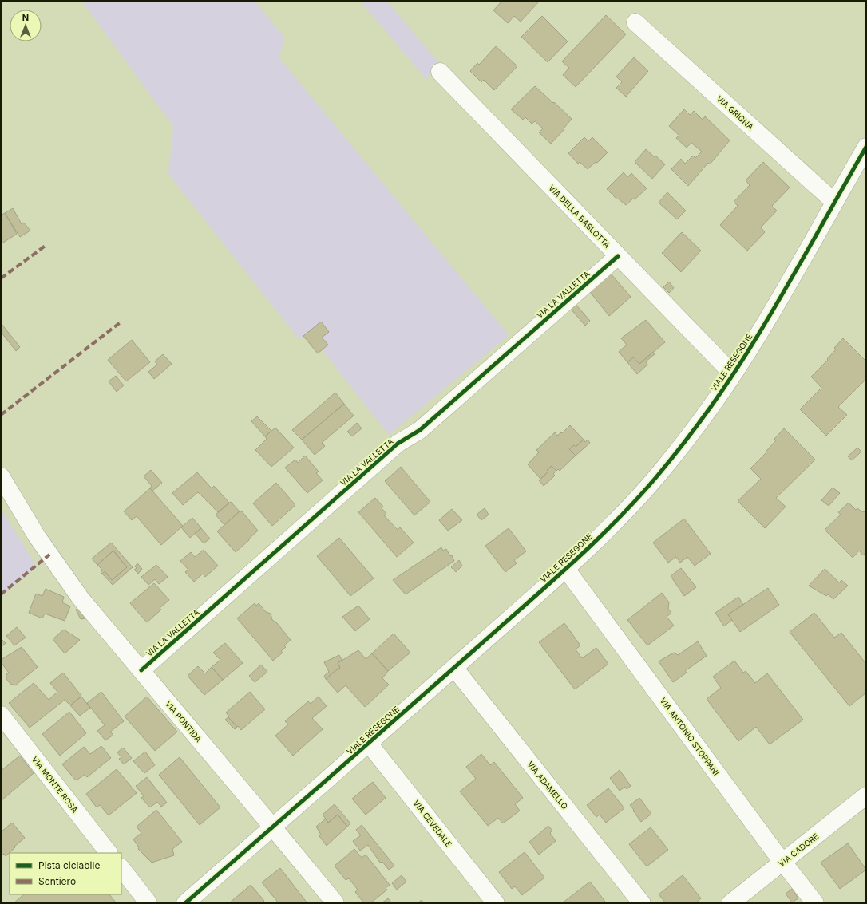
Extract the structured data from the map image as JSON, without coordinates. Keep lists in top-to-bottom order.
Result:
{
  "streets": {
    "street": [
      "VIA GRIGNA",
      "VIA DELLA BASLOTTA",
      "VIA LA VALLETTA",
      "VIALE RESEGONE",
      "VIA PONTIDA",
      "VIA ANTONIO STOPPANI",
      "VIA MONTE ROSA",
      "VIA ADAMELLO",
      "VIA CEVEDALE",
      "VIA CADORE"
    ]
  },
  "crossings": [
    ["VIA GRIGNA", "VIALE RESEGONE"],
    ["VIA DELLA BASLOTTA", "VIA LA VALLETTA"],
    ["VIA DELLA BASLOTTA", "VIALE RESEGONE"],
    ["VIA LA VALLETTA", "VIA PONTIDA"],
    ["VIALE RESEGONE", "VIA PONTIDA"],
    ["VIALE RESEGONE", "VIA ANTONIO STOPPANI"],
    ["VIALE RESEGONE", "VIA ADAMELLO"],
    ["VIALE RESEGONE", "VIA CEVEDALE"],
    ["VIA ANTONIO STOPPANI", "VIA CADORE"]
  ],
  "legend": ["Pista ciclabile", "Sentiero"],
  "north": "top"
}
